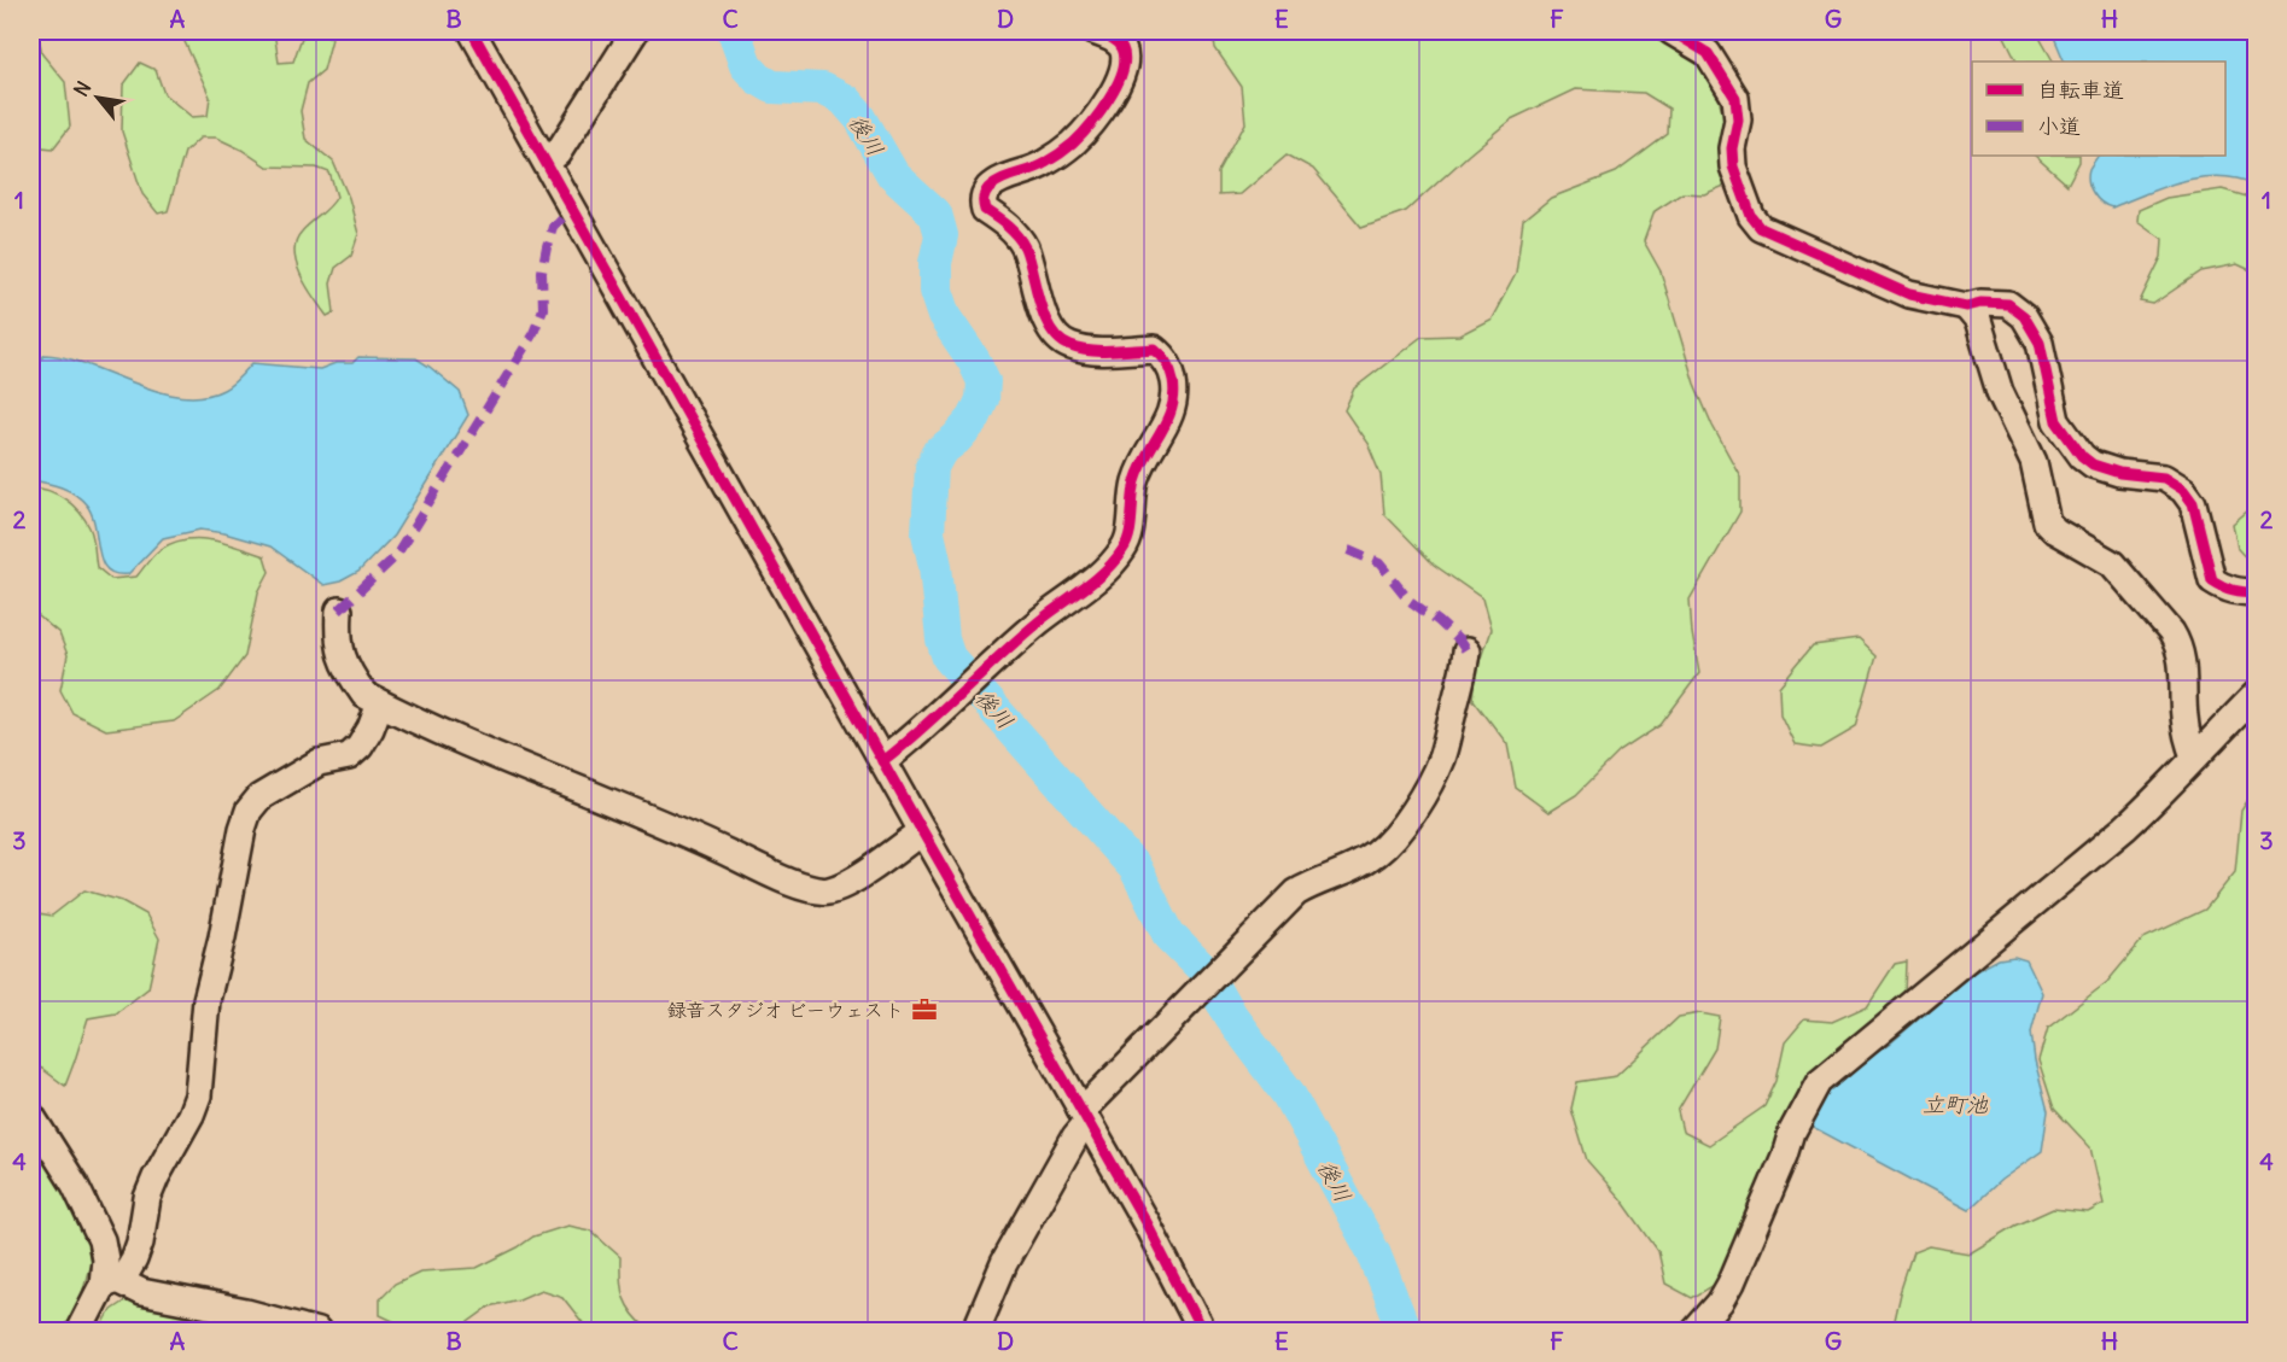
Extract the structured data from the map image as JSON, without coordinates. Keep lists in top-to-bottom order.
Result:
{
  "water": ["後川", "立町池"],
  "places": {
    "office": ["録音スタジオ ビーウェスト"]
  },
  "legend": ["自転車道", "小道"],
  "north": "top left",
  "grid": {
    "columns": [
      "A",
      "B",
      "C",
      "D",
      "E",
      "F",
      "G",
      "H"
    ],
    "rows": [
      "1",
      "2",
      "3",
      "4"
    ]
  }
}
